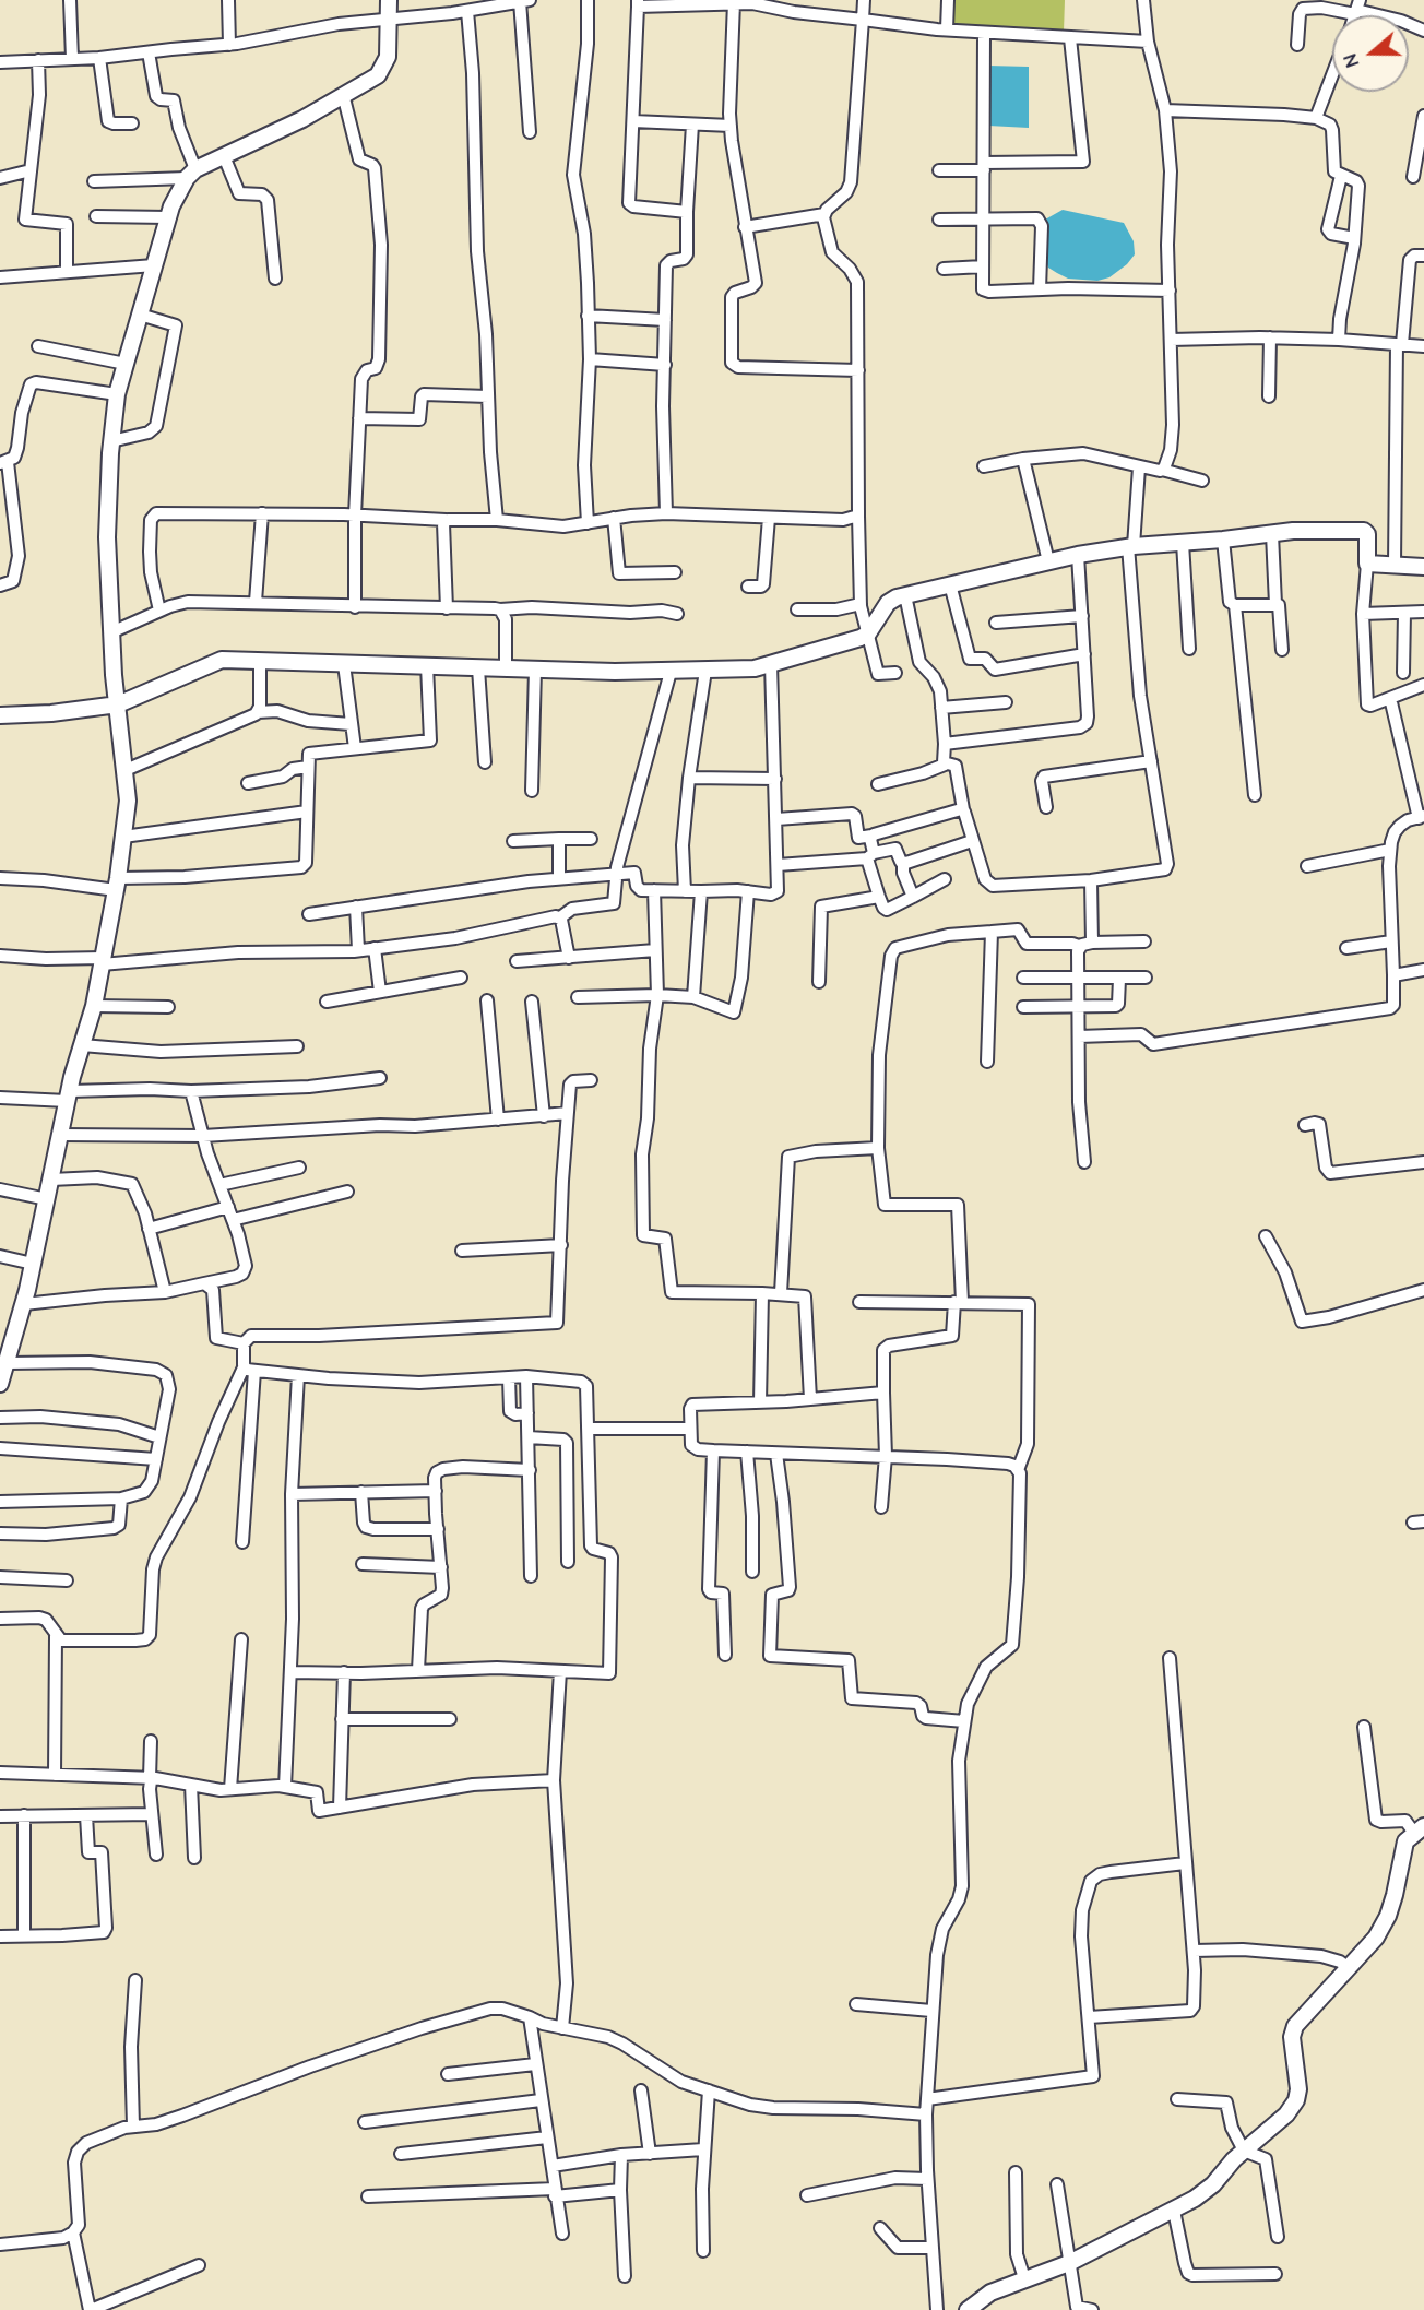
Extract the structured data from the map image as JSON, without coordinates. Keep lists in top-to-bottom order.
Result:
{
  "north": "left"
}
